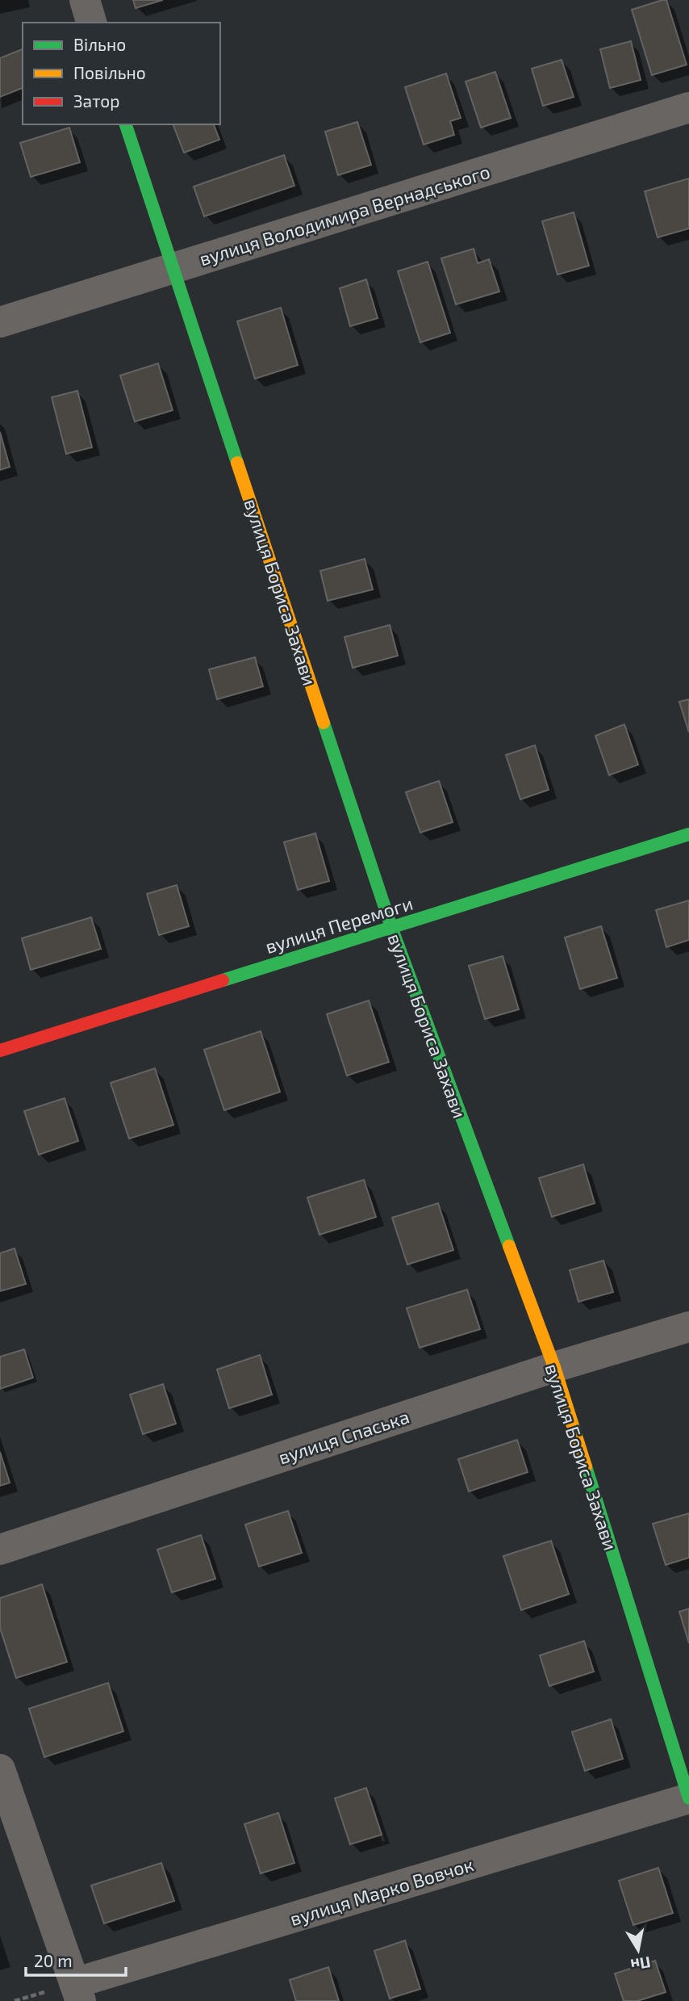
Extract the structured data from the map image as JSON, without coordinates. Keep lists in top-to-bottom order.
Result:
{
  "streets": {
    "street": [
      "вулиця Володимира Вернадського",
      "вулиця Бориса Захави",
      "вулиця Перемоги",
      "вулиця Спаська",
      "вулиця Марко Вовчок"
    ]
  },
  "crossings": [
    ["вулиця Володимира Вернадського", "вулиця Бориса Захави"],
    ["вулиця Бориса Захави", "вулиця Перемоги"],
    ["вулиця Бориса Захави", "вулиця Спаська"],
    ["вулиця Бориса Захави", "вулиця Марко Вовчок"]
  ],
  "legend": ["Вільно", "Повільно", "Затор"],
  "scale_bar": "20 m",
  "north": "bottom"
}
